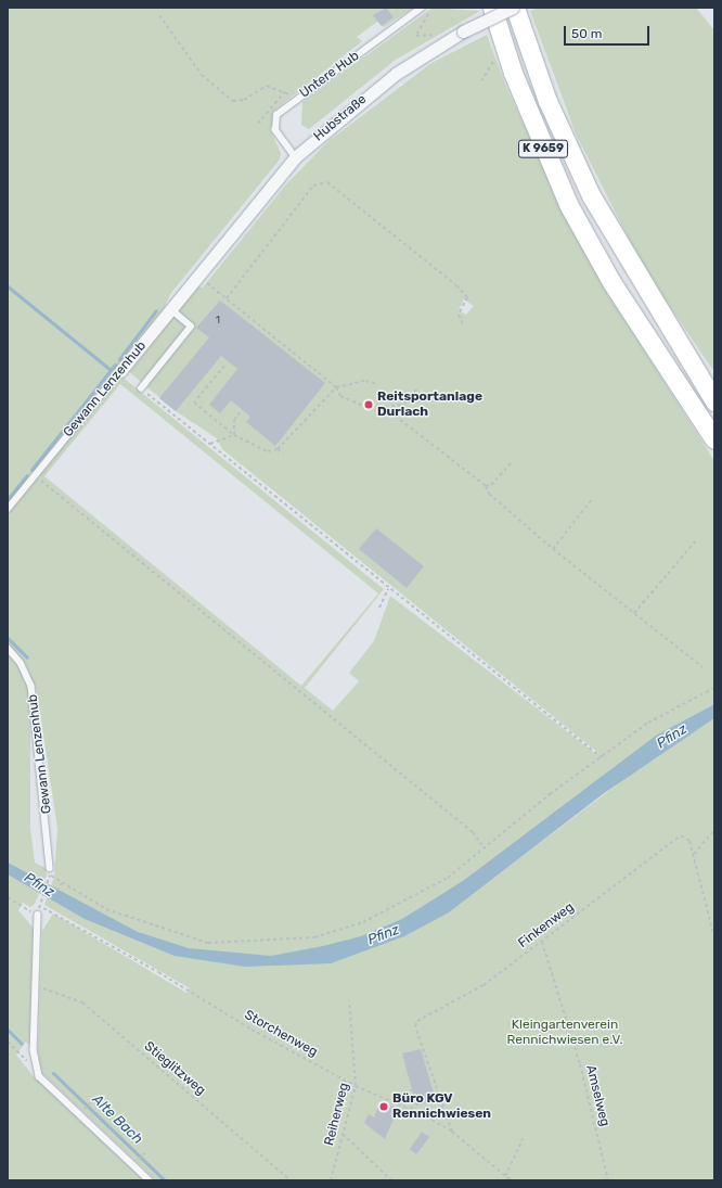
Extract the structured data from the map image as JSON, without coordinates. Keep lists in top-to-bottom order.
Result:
{
  "streets": {
    "main road": ["K 9659"],
    "street": ["Hubstraße", "Gewann Lenzenhub"],
    "lane": ["Untere Hub"],
    "path": [
      "Finkenweg",
      "Storchenweg",
      "Stieglitzweg",
      "Amselweg",
      "Reiherweg"
    ]
  },
  "crossings": [
    ["Untere Hub", "Hubstraße"],
    ["Hubstraße", "K 9659"],
    ["Hubstraße", "Gewann Lenzenhub"],
    ["Finkenweg", "Amselweg"],
    ["Storchenweg", "Reiherweg"]
  ],
  "water": ["Pfinz", "Alte Bach"],
  "parks": ["Kleingartenverein Rennichwiesen e.V."],
  "places": ["Reitsportanlage Durlach", "Büro KGV Rennichwiesen"],
  "house_numbers": ["1"],
  "scale_bar": "50 m"
}
